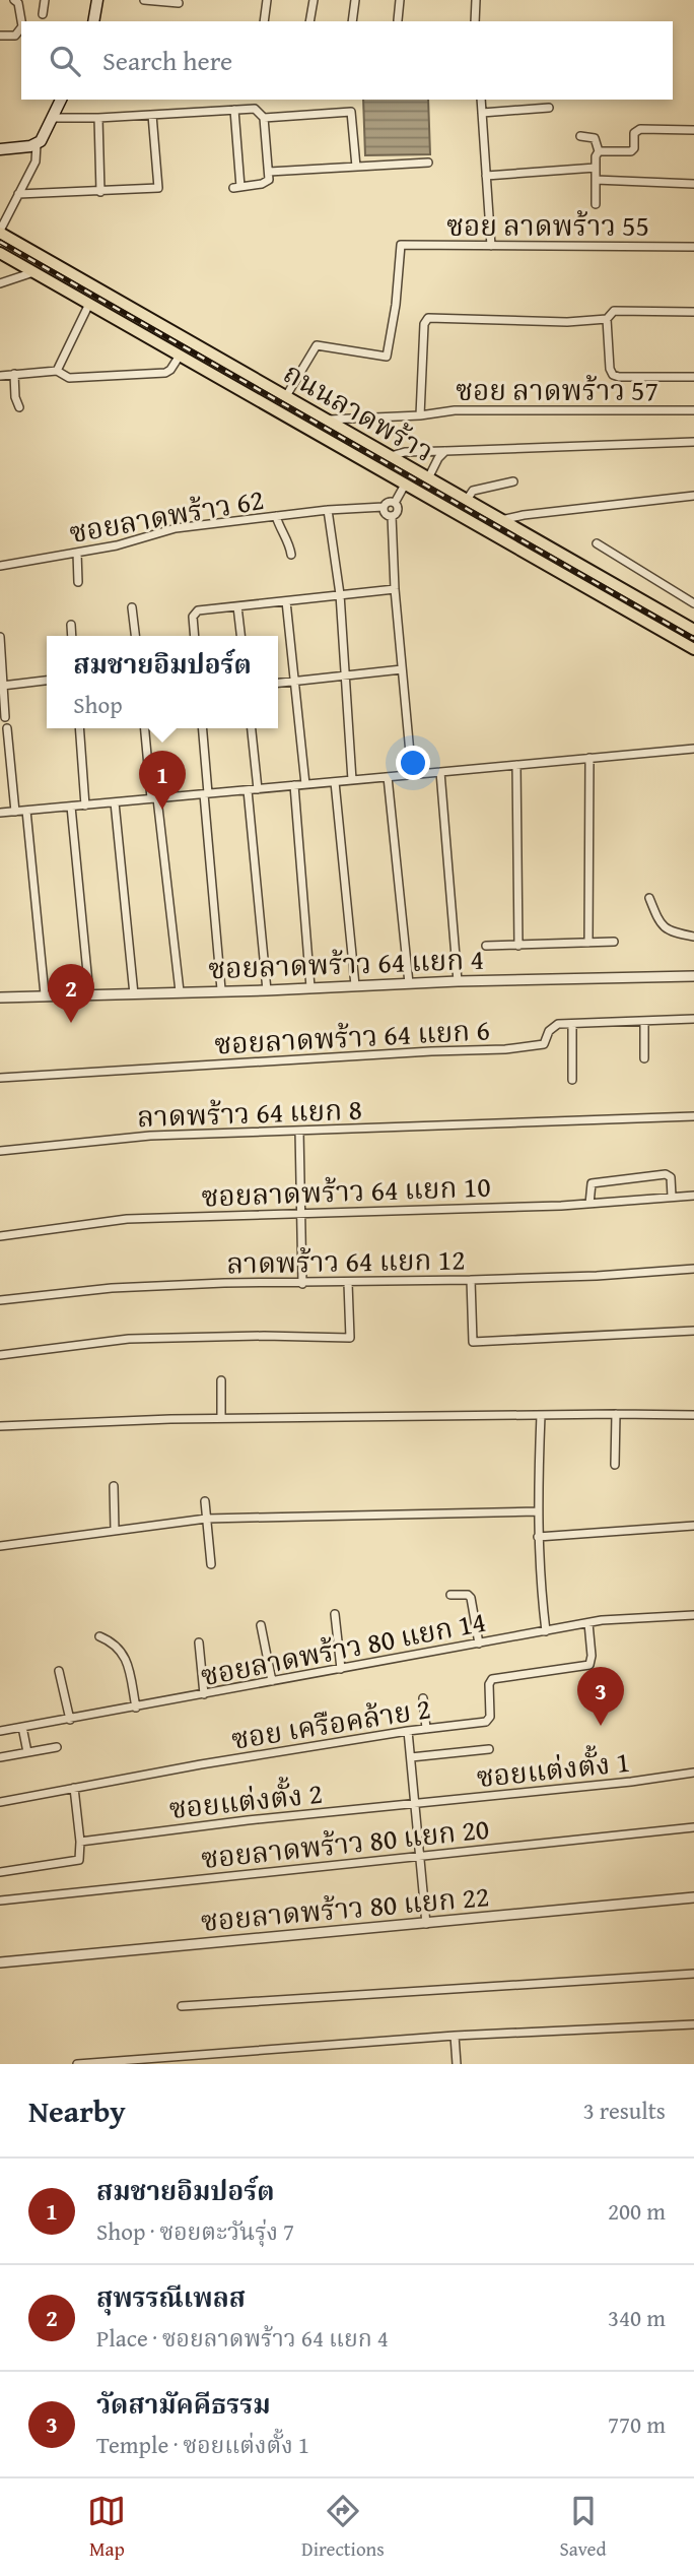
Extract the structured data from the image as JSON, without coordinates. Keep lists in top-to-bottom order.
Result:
{
  "streets": {
    "main road": ["ถนนลาดพร้าว"],
    "street": [
      "ซอย ลาดพร้าว 55",
      "ซอย ลาดพร้าว 57",
      "ซอยลาดพร้าว 62",
      "ซอยลาดพร้าว 64 แยก 4",
      "ซอยลาดพร้าว 64 แยก 6",
      "ลาดพร้าว 64 แยก 8",
      "ซอยลาดพร้าว 64 แยก 10",
      "ลาดพร้าว 64 แยก 12",
      "ซอยลาดพร้าว 80 แยก 14",
      "ซอย เครือคล้าย 2",
      "ซอยแต่งตั้ง 1",
      "ซอยแต่งตั้ง 2",
      "ซอยลาดพร้าว 80 แยก 20",
      "ซอยลาดพร้าว 80 แยก 22"
    ]
  },
  "crossings": [
    ["ซอย ลาดพร้าว 55", "ถนนลาดพร้าว"],
    ["ซอย ลาดพร้าว 57", "ถนนลาดพร้าว"],
    ["ซอยลาดพร้าว 80 แยก 14", "ซอย เครือคล้าย 2"],
    ["ซอยแต่งตั้ง 1", "ซอยแต่งตั้ง 2"]
  ],
  "page": {
    "search": "Search here",
    "popup": ["สมชายอิมปอร์ต", "Shop"],
    "pins": ["1", "2", "3"],
    "heading": ["Nearby", "3 results"],
    "list": [
      {
        "mark": "1",
        "name": "สมชายอิมปอร์ต",
        "note": "Shop · ซอยตะวันรุ่ง 7",
        "value": "200 m"
      },
      {
        "mark": "2",
        "name": "สุพรรณีเพลส",
        "note": "Place · ซอยลาดพร้าว 64 แยก 4",
        "value": "340 m"
      },
      {
        "mark": "3",
        "name": "วัดสามัคคีธรรม",
        "note": "Temple · ซอยแต่งตั้ง 1",
        "value": "770 m"
      }
    ],
    "nav": ["Map", "Directions", "Saved"]
  }
}
